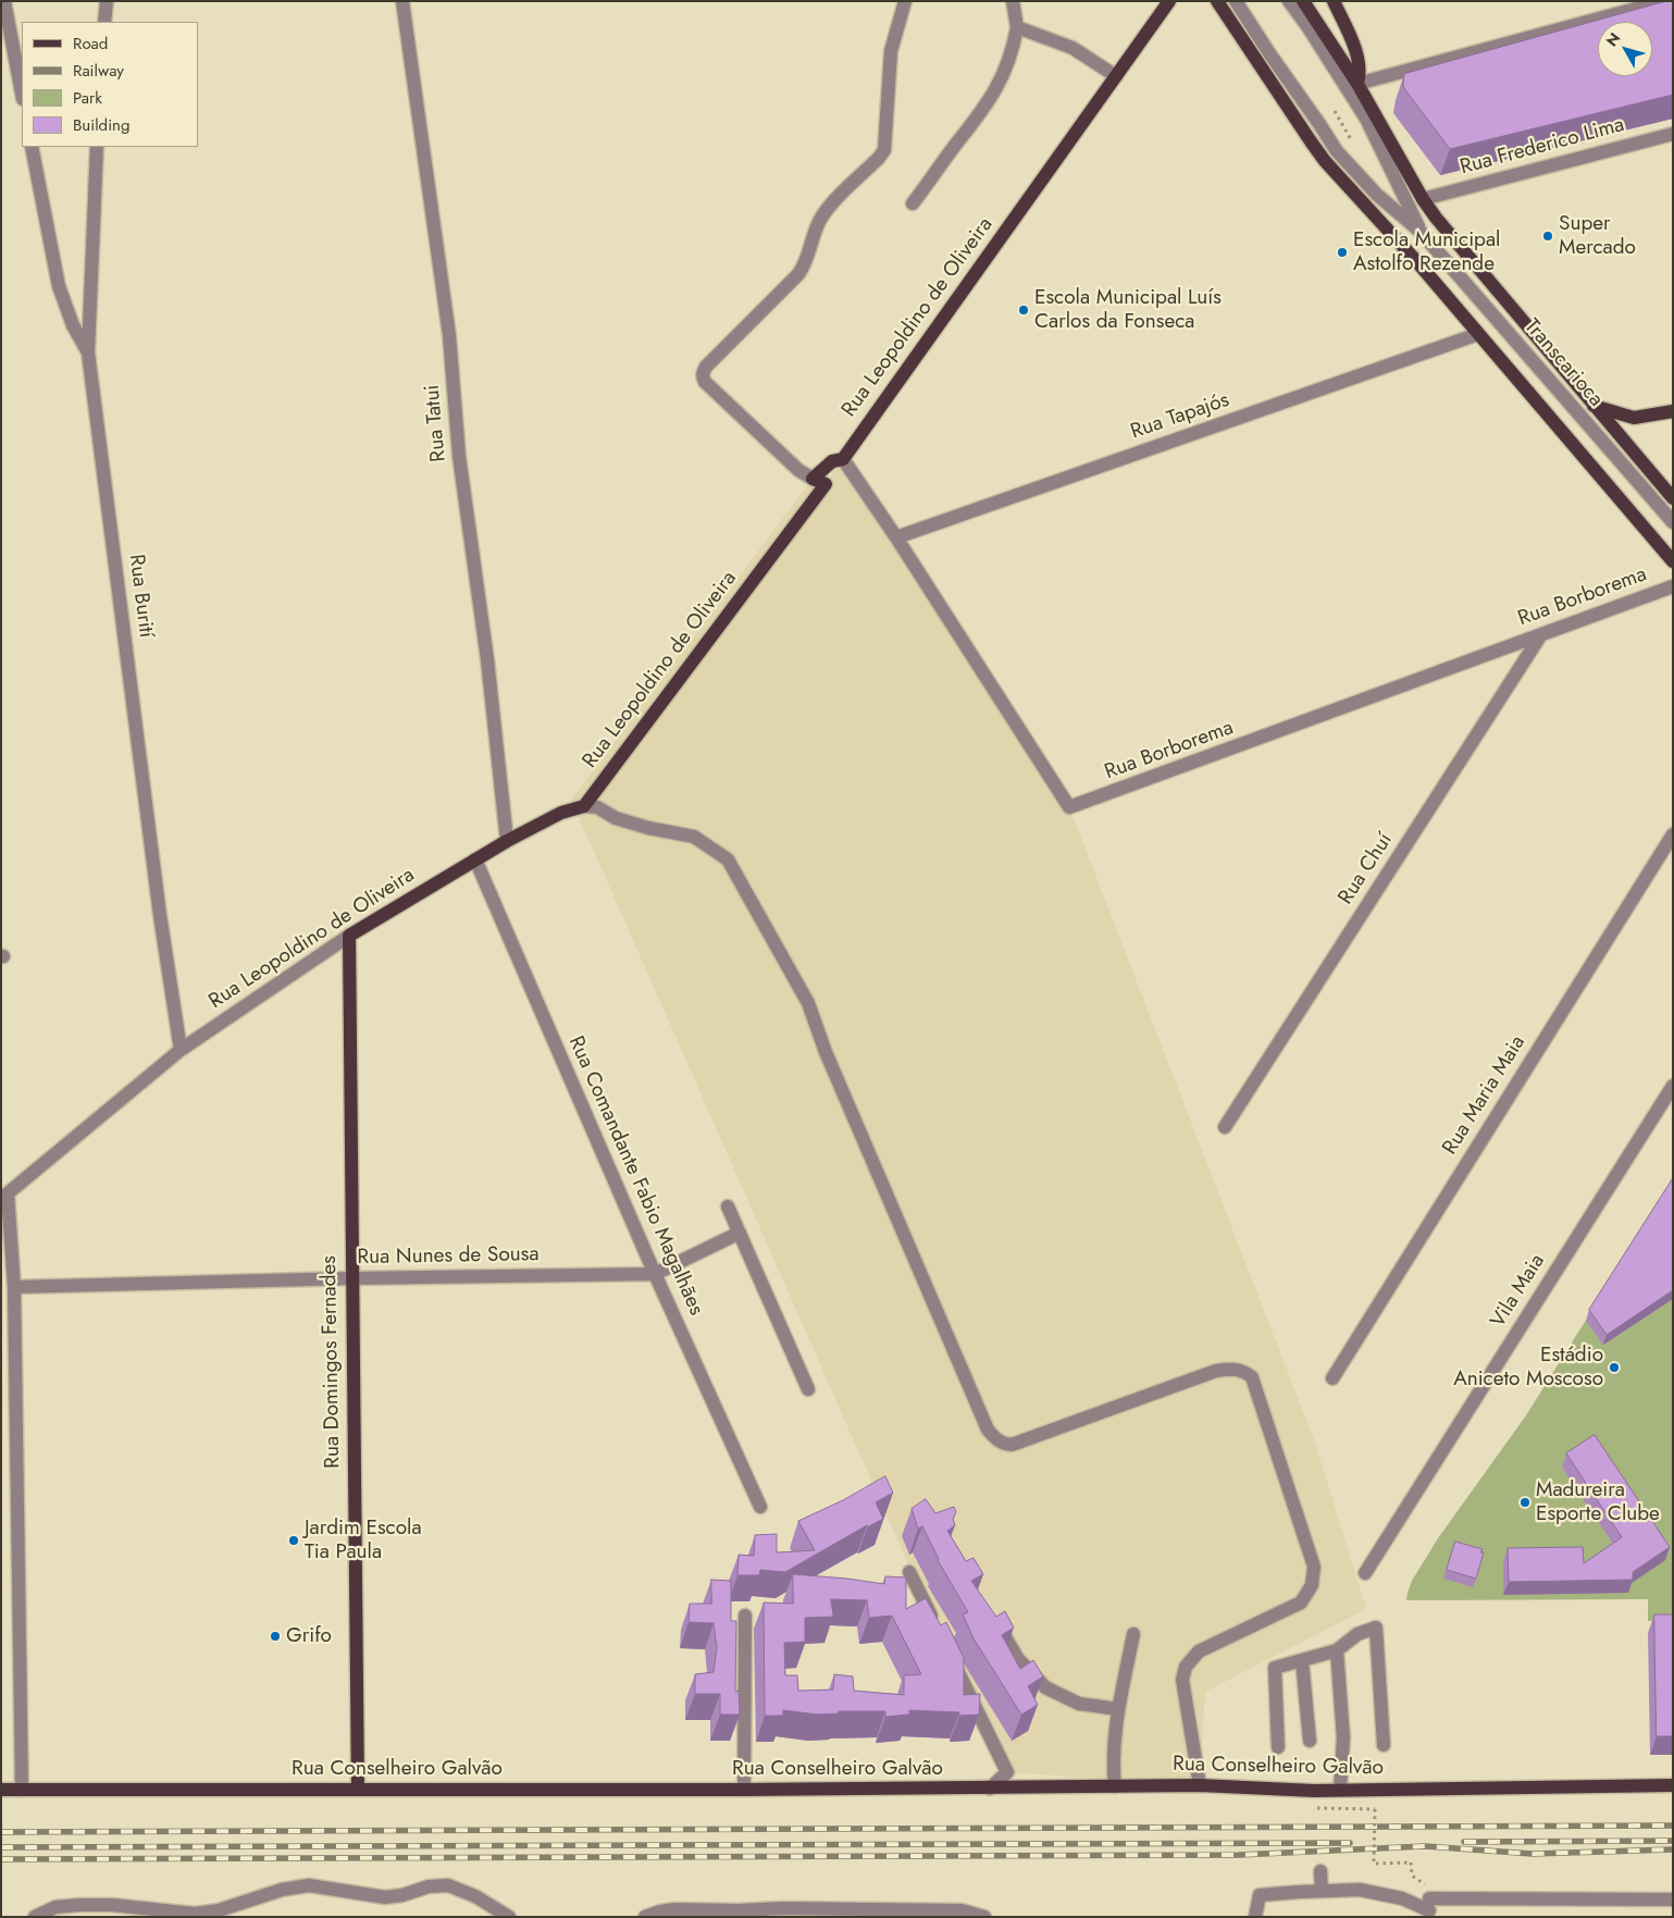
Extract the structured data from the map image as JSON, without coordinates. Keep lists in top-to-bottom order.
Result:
{
  "streets": {
    "main road": ["Rua Leopoldino de Oliveira", "Rua Domingos Fernades", "Rua Conselheiro Galvão"],
    "street": [
      "Rua Frederico Lima",
      "Transcarioca",
      "Rua Tapajós",
      "Rua Tatui",
      "Rua Burití",
      "Rua Borborema",
      "Rua Chuí",
      "Rua Maria Maia",
      "Rua Comandante Fabio Magalhães",
      "Rua Nunes de Sousa",
      "Vila Maia"
    ]
  },
  "crossings": [
    ["Rua Leopoldino de Oliveira", "Rua Tatui"],
    ["Rua Leopoldino de Oliveira", "Rua Burití"],
    ["Rua Leopoldino de Oliveira", "Rua Borborema"],
    ["Rua Leopoldino de Oliveira", "Rua Comandante Fabio Magalhães"],
    ["Rua Leopoldino de Oliveira", "Rua Domingos Fernades"],
    ["Rua Tapajós", "Rua Borborema"],
    ["Rua Borborema", "Rua Chuí"],
    ["Rua Comandante Fabio Magalhães", "Rua Nunes de Sousa"],
    ["Rua Nunes de Sousa", "Rua Domingos Fernades"],
    ["Rua Domingos Fernades", "Rua Conselheiro Galvão"]
  ],
  "places": [
    "Super Mercado",
    "Escola Municipal Astolfo Rezende",
    "Escola Municipal Luís Carlos da Fonseca",
    "Estádio Aniceto Moscoso",
    "Madureira Esporte Clube",
    "Jardim Escola Tia Paula",
    "Grifo"
  ],
  "legend": [
    "Road",
    "Railway",
    "Park",
    "Building"
  ],
  "north": "top left"
}
